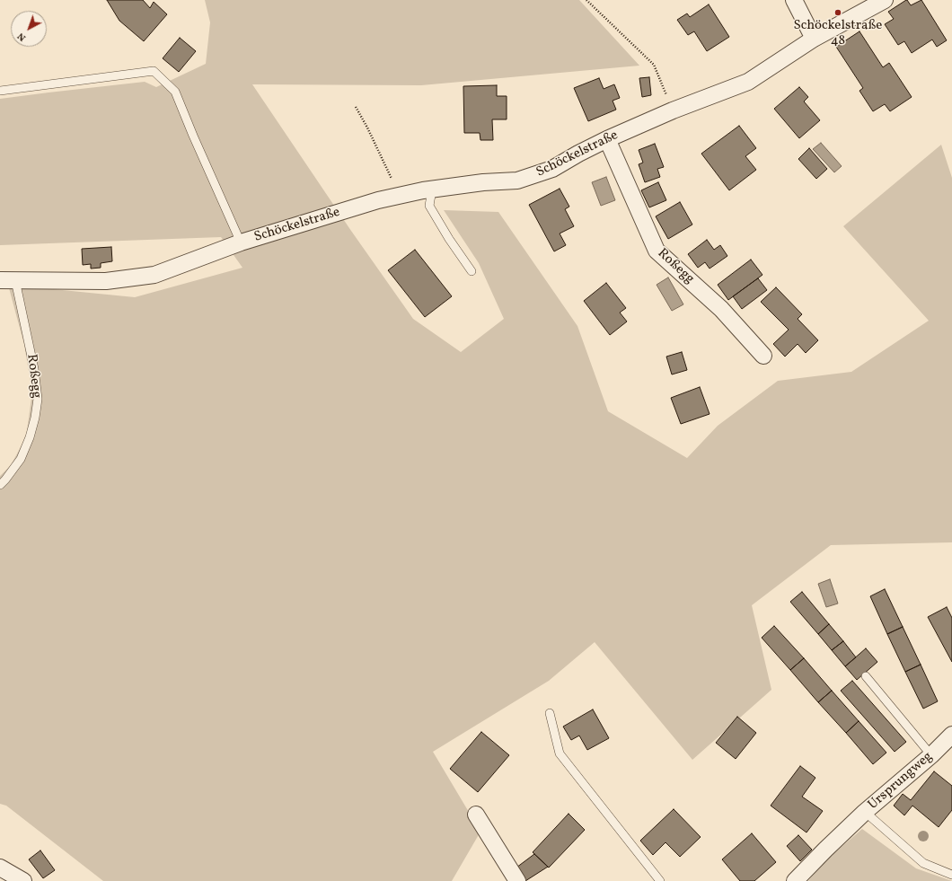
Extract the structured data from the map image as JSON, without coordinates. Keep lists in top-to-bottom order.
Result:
{
  "streets": {
    "street": ["Schöckelstraße", "Roßegg", "Ursprungweg"]
  },
  "crossings": [
    ["Schöckelstraße", "Roßegg"]
  ],
  "places": ["Schöckelstraße 48"],
  "north": "bottom left"
}
